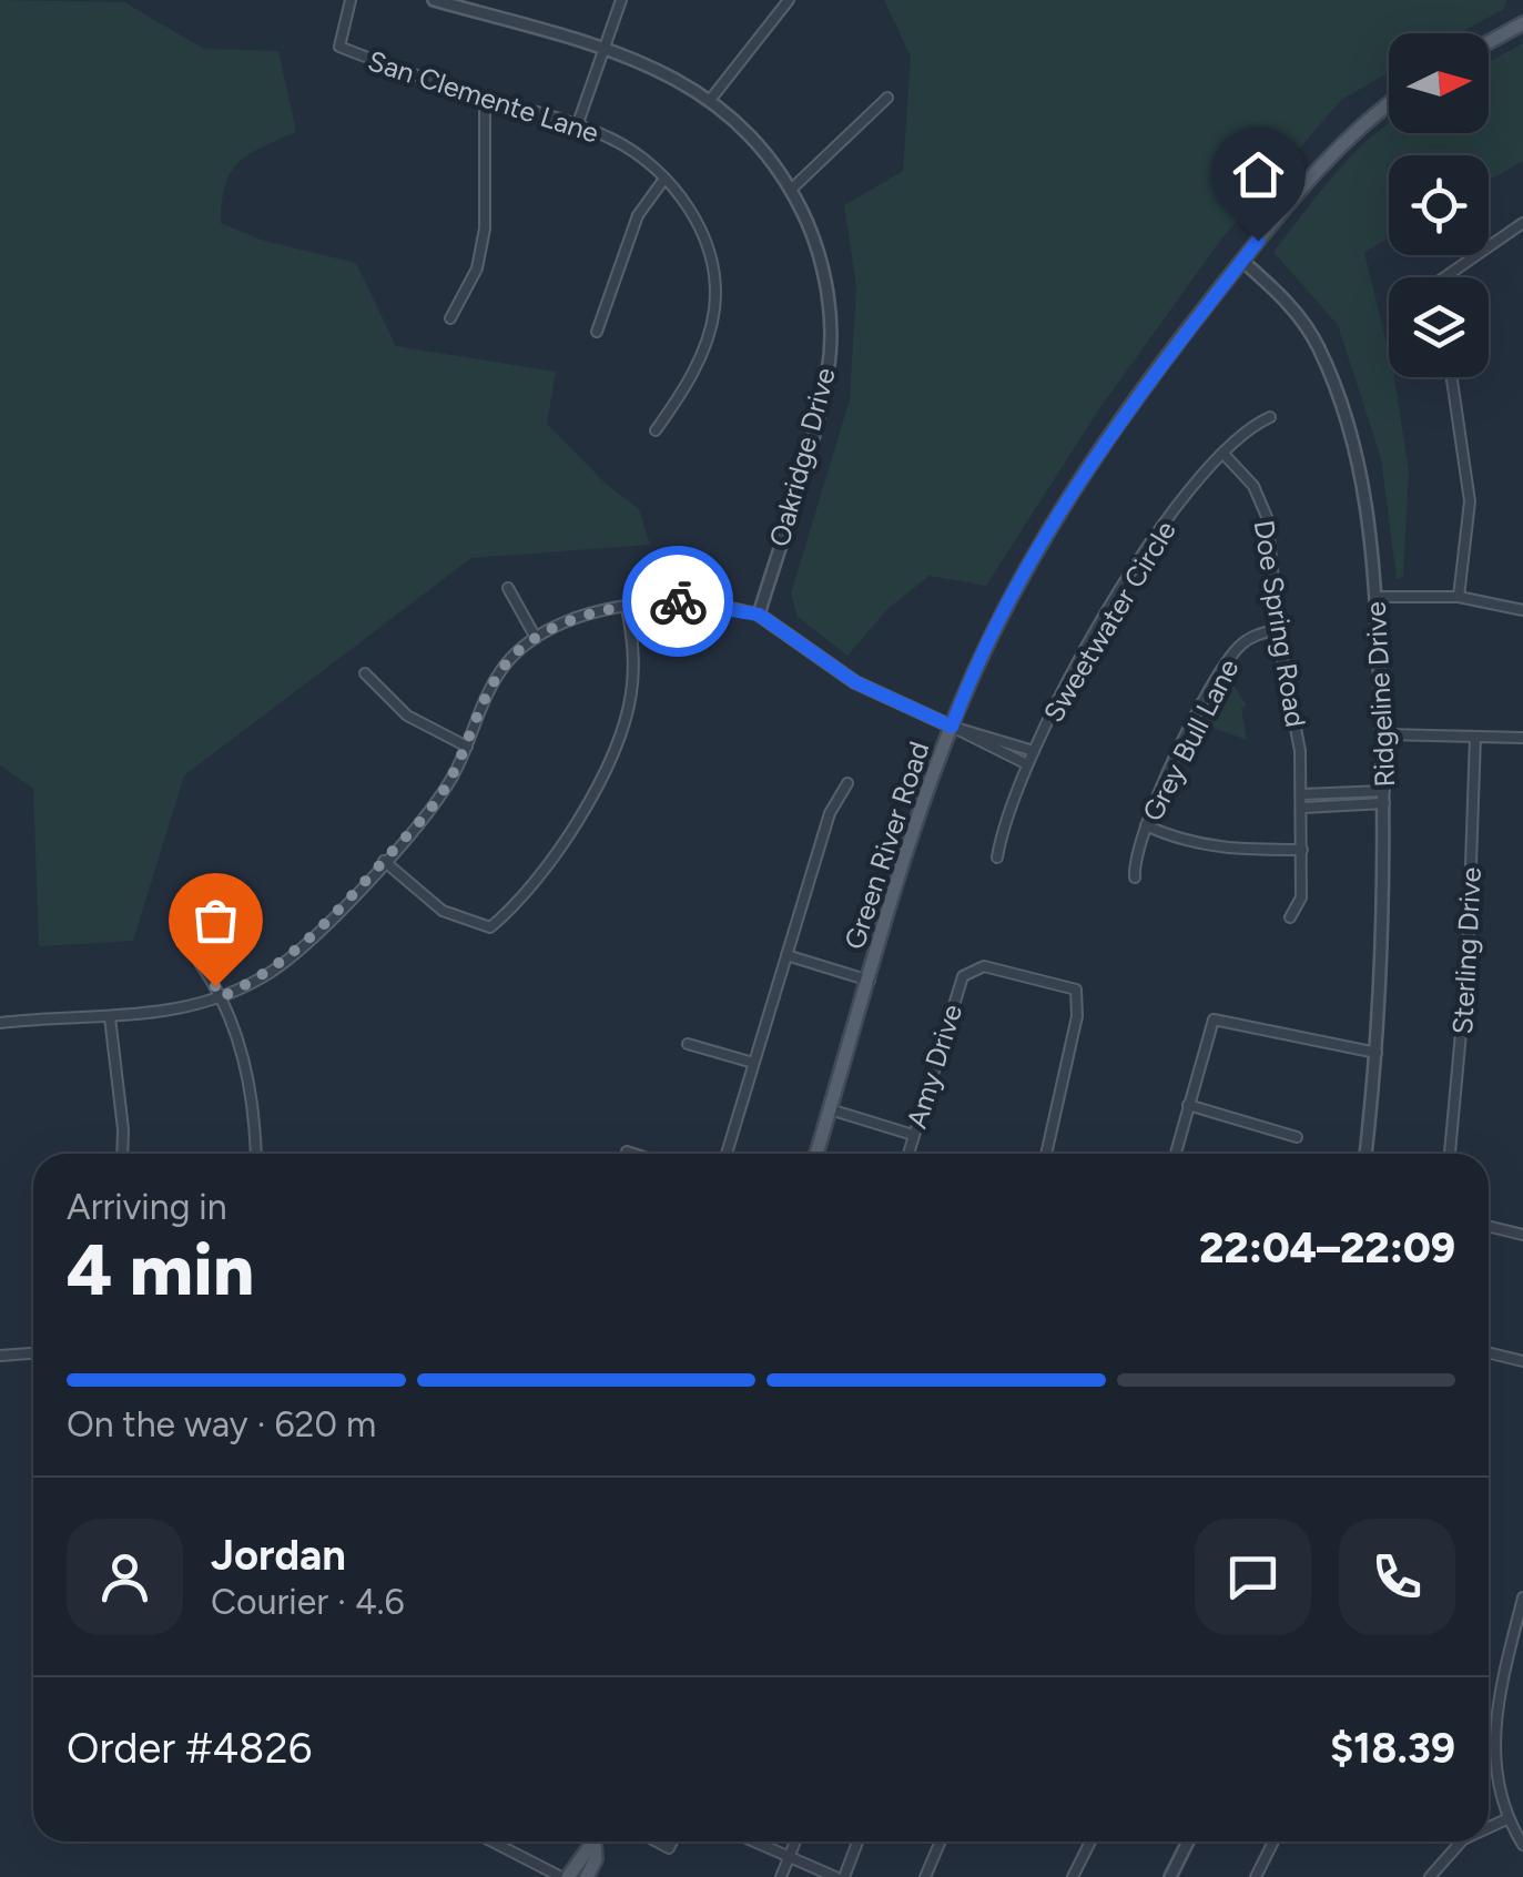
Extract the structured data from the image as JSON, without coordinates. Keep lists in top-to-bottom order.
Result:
{
  "streets": {
    "main road": ["Green River Road"],
    "street": [
      "San Clemente Lane",
      "Oakridge Drive",
      "Sweetwater Circle",
      "Doe Spring Road",
      "Ridgeline Drive",
      "Grey Bull Lane",
      "Sterling Drive",
      "Amy Drive"
    ]
  },
  "crossings": [
    ["Sweetwater Circle", "Doe Spring Road"],
    ["Doe Spring Road", "Grey Bull Lane"],
    ["Ridgeline Drive", "Green River Road"]
  ],
  "north": "right",
  "page": {
    "heading": ["4 min", "Arriving in", "22:04–22:09"],
    "panel": [
      "Jordan",
      "Courier · 4.6",
      "Order #4826",
      "$18.39"
    ],
    "bar": "On the way · 620 m"
  }
}
